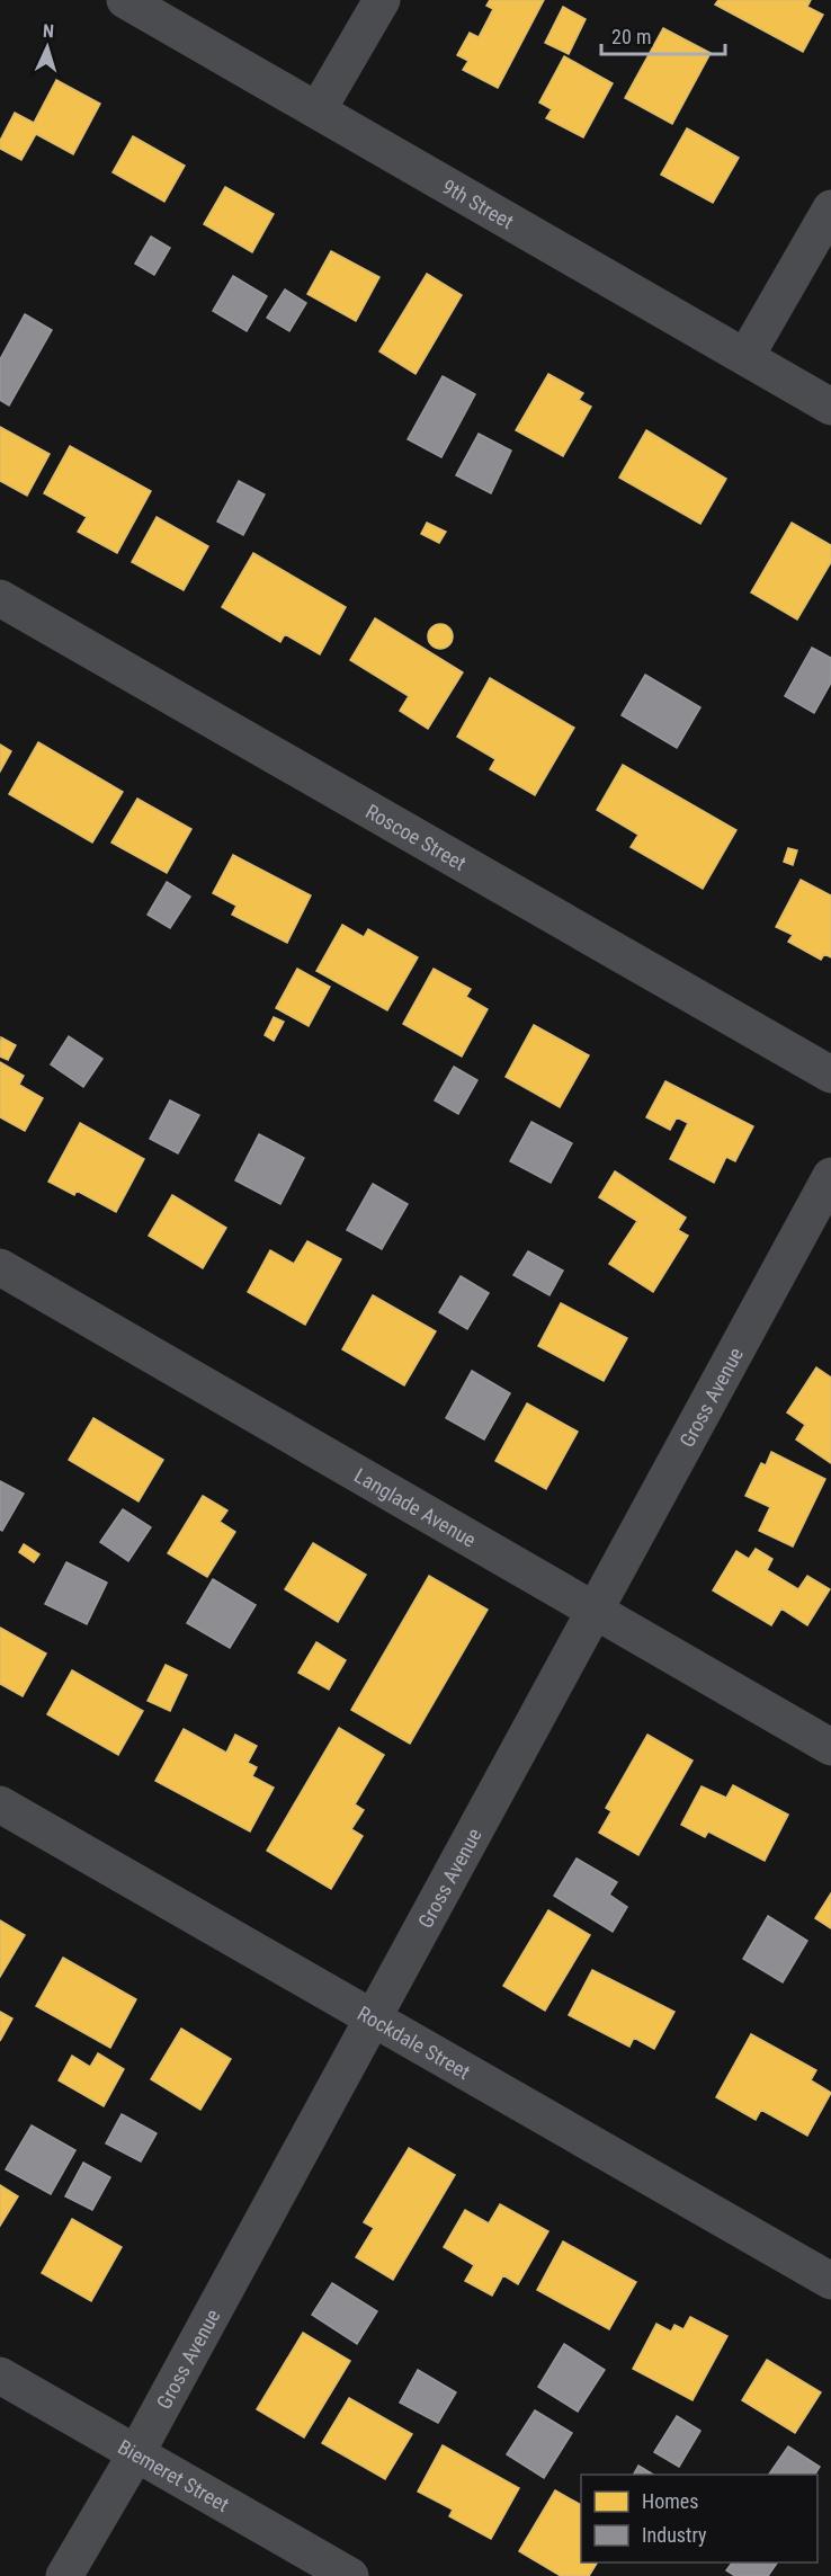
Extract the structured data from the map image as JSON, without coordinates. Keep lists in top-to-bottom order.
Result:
{
  "streets": {
    "street": [
      "9th Street",
      "Roscoe Street",
      "Gross Avenue",
      "Langlade Avenue",
      "Rockdale Street",
      "Biemeret Street"
    ]
  },
  "crossings": [
    ["Gross Avenue", "Langlade Avenue"],
    ["Gross Avenue", "Rockdale Street"],
    ["Gross Avenue", "Biemeret Street"]
  ],
  "legend": ["Homes", "Industry"],
  "scale_bar": "20 m",
  "north": "top"
}
